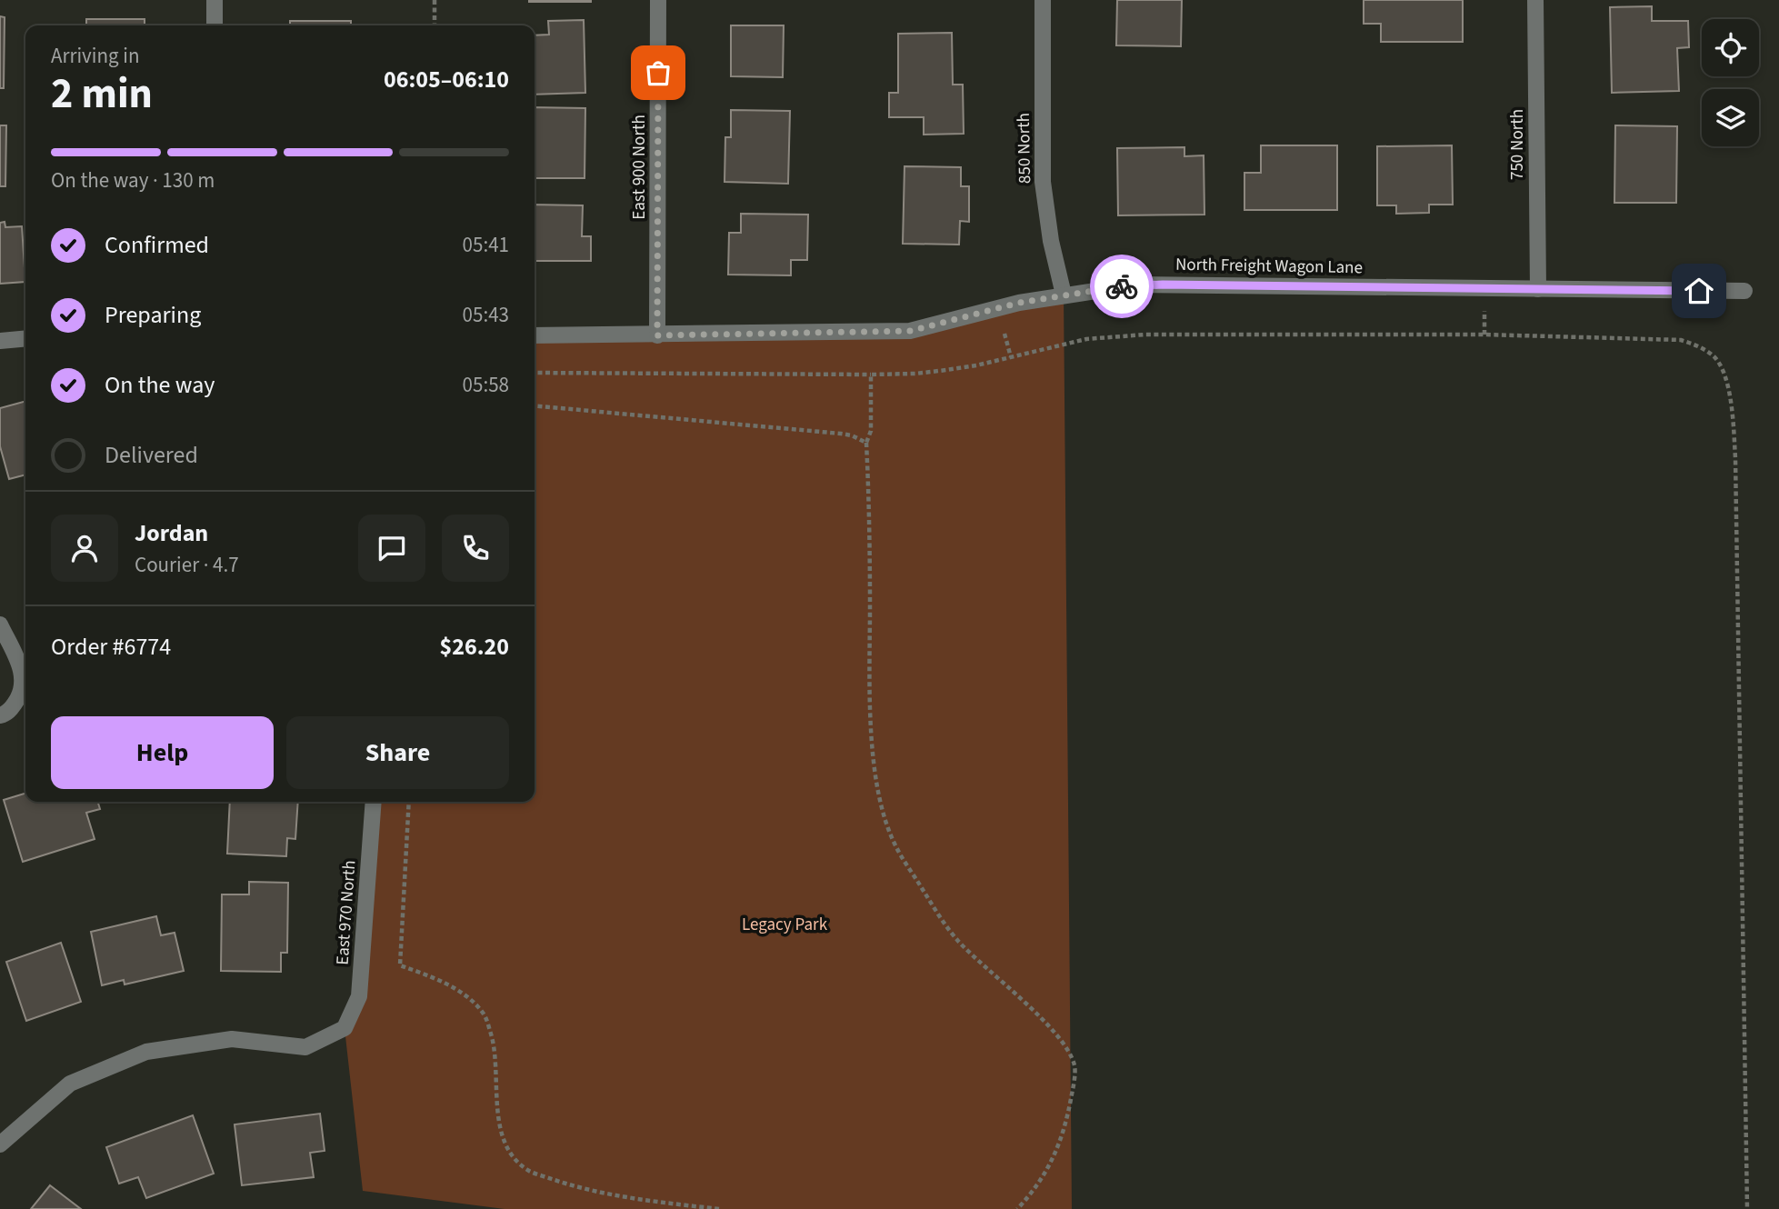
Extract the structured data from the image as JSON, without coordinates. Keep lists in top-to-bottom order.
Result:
{
  "streets": {
    "street": [
      "750 North",
      "850 North",
      "East 900 North",
      "North Freight Wagon Lane",
      "East 970 North"
    ]
  },
  "crossings": [
    ["750 North", "North Freight Wagon Lane"],
    ["850 North", "North Freight Wagon Lane"],
    ["East 900 North", "North Freight Wagon Lane"]
  ],
  "parks": ["Legacy Park"],
  "page": {
    "heading": ["2 min", "Arriving in", "06:05–06:10"],
    "panel": [
      "Jordan",
      "Courier · 4.7",
      "Order #6774",
      "$26.20"
    ],
    "bar": "On the way · 130 m",
    "list": [
      ["Confirmed", "05:41"],
      ["Preparing", "05:43"],
      ["On the way", "05:58"],
      "Delivered"
    ],
    "buttons": ["Help", "Share"]
  }
}
